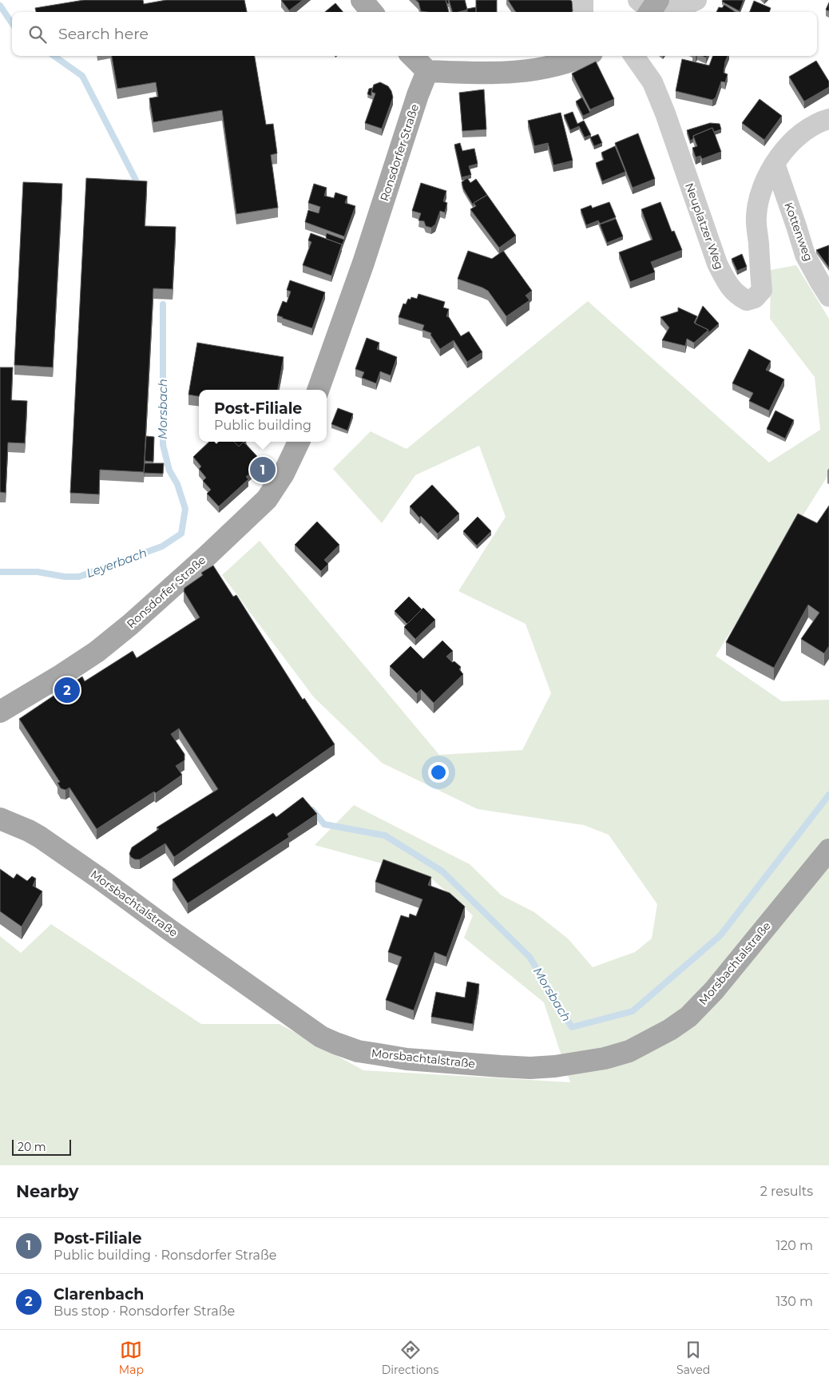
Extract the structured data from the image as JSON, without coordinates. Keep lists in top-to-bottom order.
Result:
{
  "streets": {
    "main road": ["Ronsdorfer Straße", "Morsbachtalstraße"],
    "street": ["Neuplatzer Weg", "Kottenweg"]
  },
  "crossings": [
    ["Neuplatzer Weg", "Kottenweg"]
  ],
  "water": ["Morsbach", "Leyerbach"],
  "scale_bar": "20 m",
  "page": {
    "search": "Search here",
    "popup": ["Post-Filiale", "Public building"],
    "pins": ["1", "2"],
    "scale": "20 m",
    "heading": ["Nearby", "2 results"],
    "list": [
      {
        "mark": "1",
        "name": "Post-Filiale",
        "note": "Public building · Ronsdorfer Straße",
        "value": "120 m"
      },
      {
        "mark": "2",
        "name": "Clarenbach",
        "note": "Bus stop · Ronsdorfer Straße",
        "value": "130 m"
      }
    ],
    "nav": ["Map", "Directions", "Saved"]
  }
}
